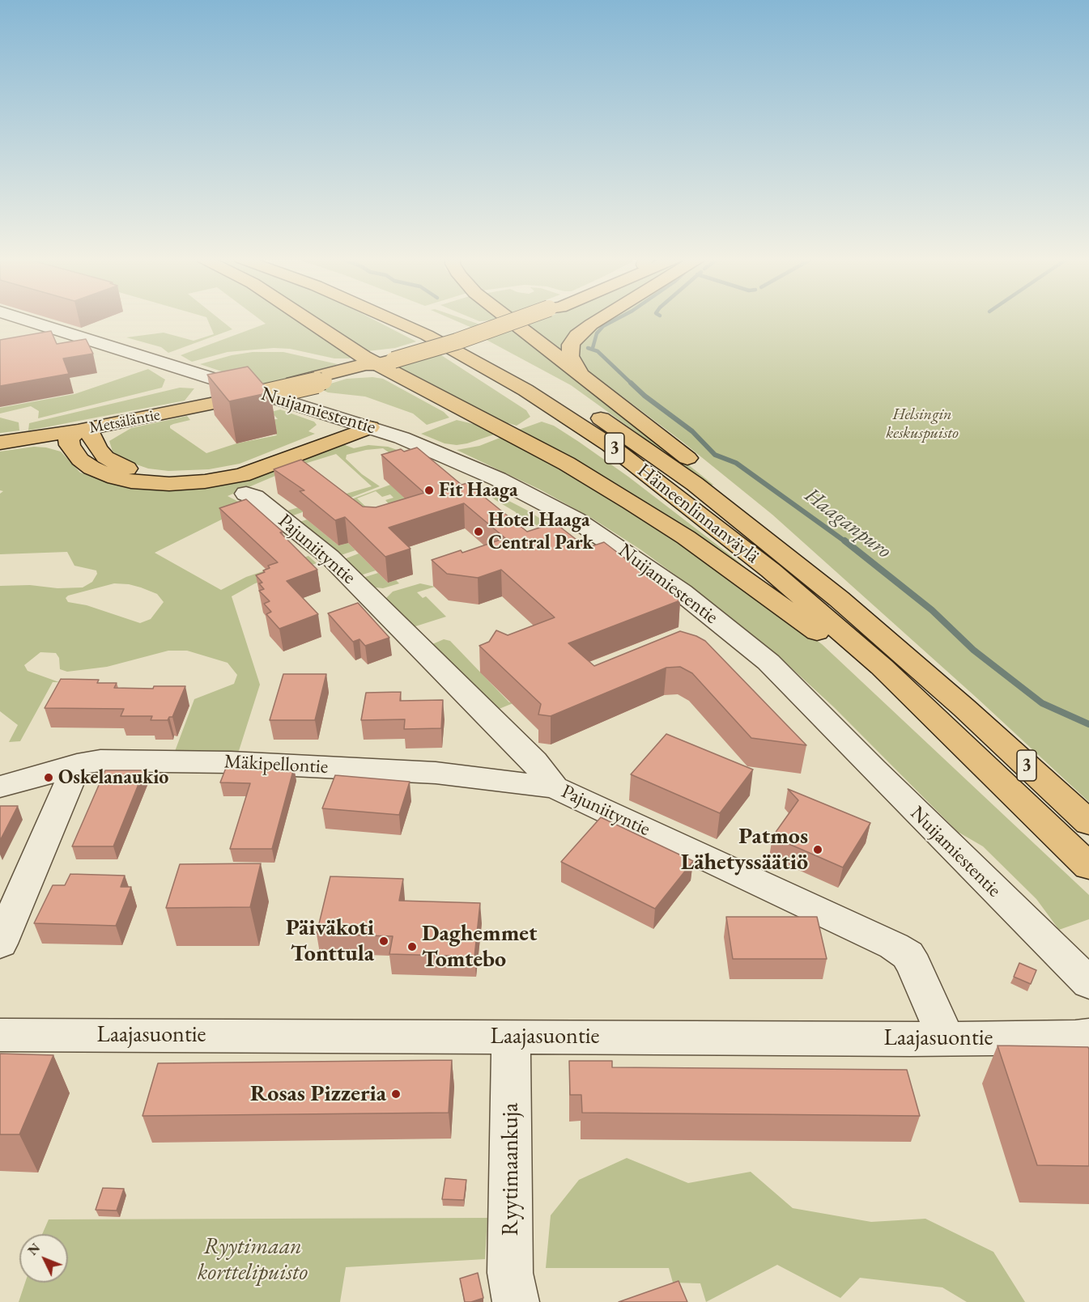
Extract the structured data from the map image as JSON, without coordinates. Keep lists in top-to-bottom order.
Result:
{
  "streets": {
    "main road": ["Metsäläntie", "3", "Hämeenlinnanväylä"],
    "street": [
      "Nuijamiestentie",
      "Pajuniityntie",
      "Mäkipellontie",
      "Laajasuontie",
      "Ryytimaankuja"
    ]
  },
  "crossings": [
    ["Pajuniityntie", "Mäkipellontie"],
    ["Pajuniityntie", "Laajasuontie"],
    ["Laajasuontie", "Ryytimaankuja"]
  ],
  "water": ["Haaganpuro"],
  "parks": ["Helsingin keskuspuisto", "Ryytimaan korttelipuisto"],
  "places": [
    "Fit Haaga",
    "Hotel Haaga Central Park",
    "Oskelanaukio",
    "Patmos Lähetyssäätiö",
    "Päiväkoti Tonttula",
    "Daghemmet Tomtebo",
    "Rosas Pizzeria"
  ],
  "north": "top left"
}
